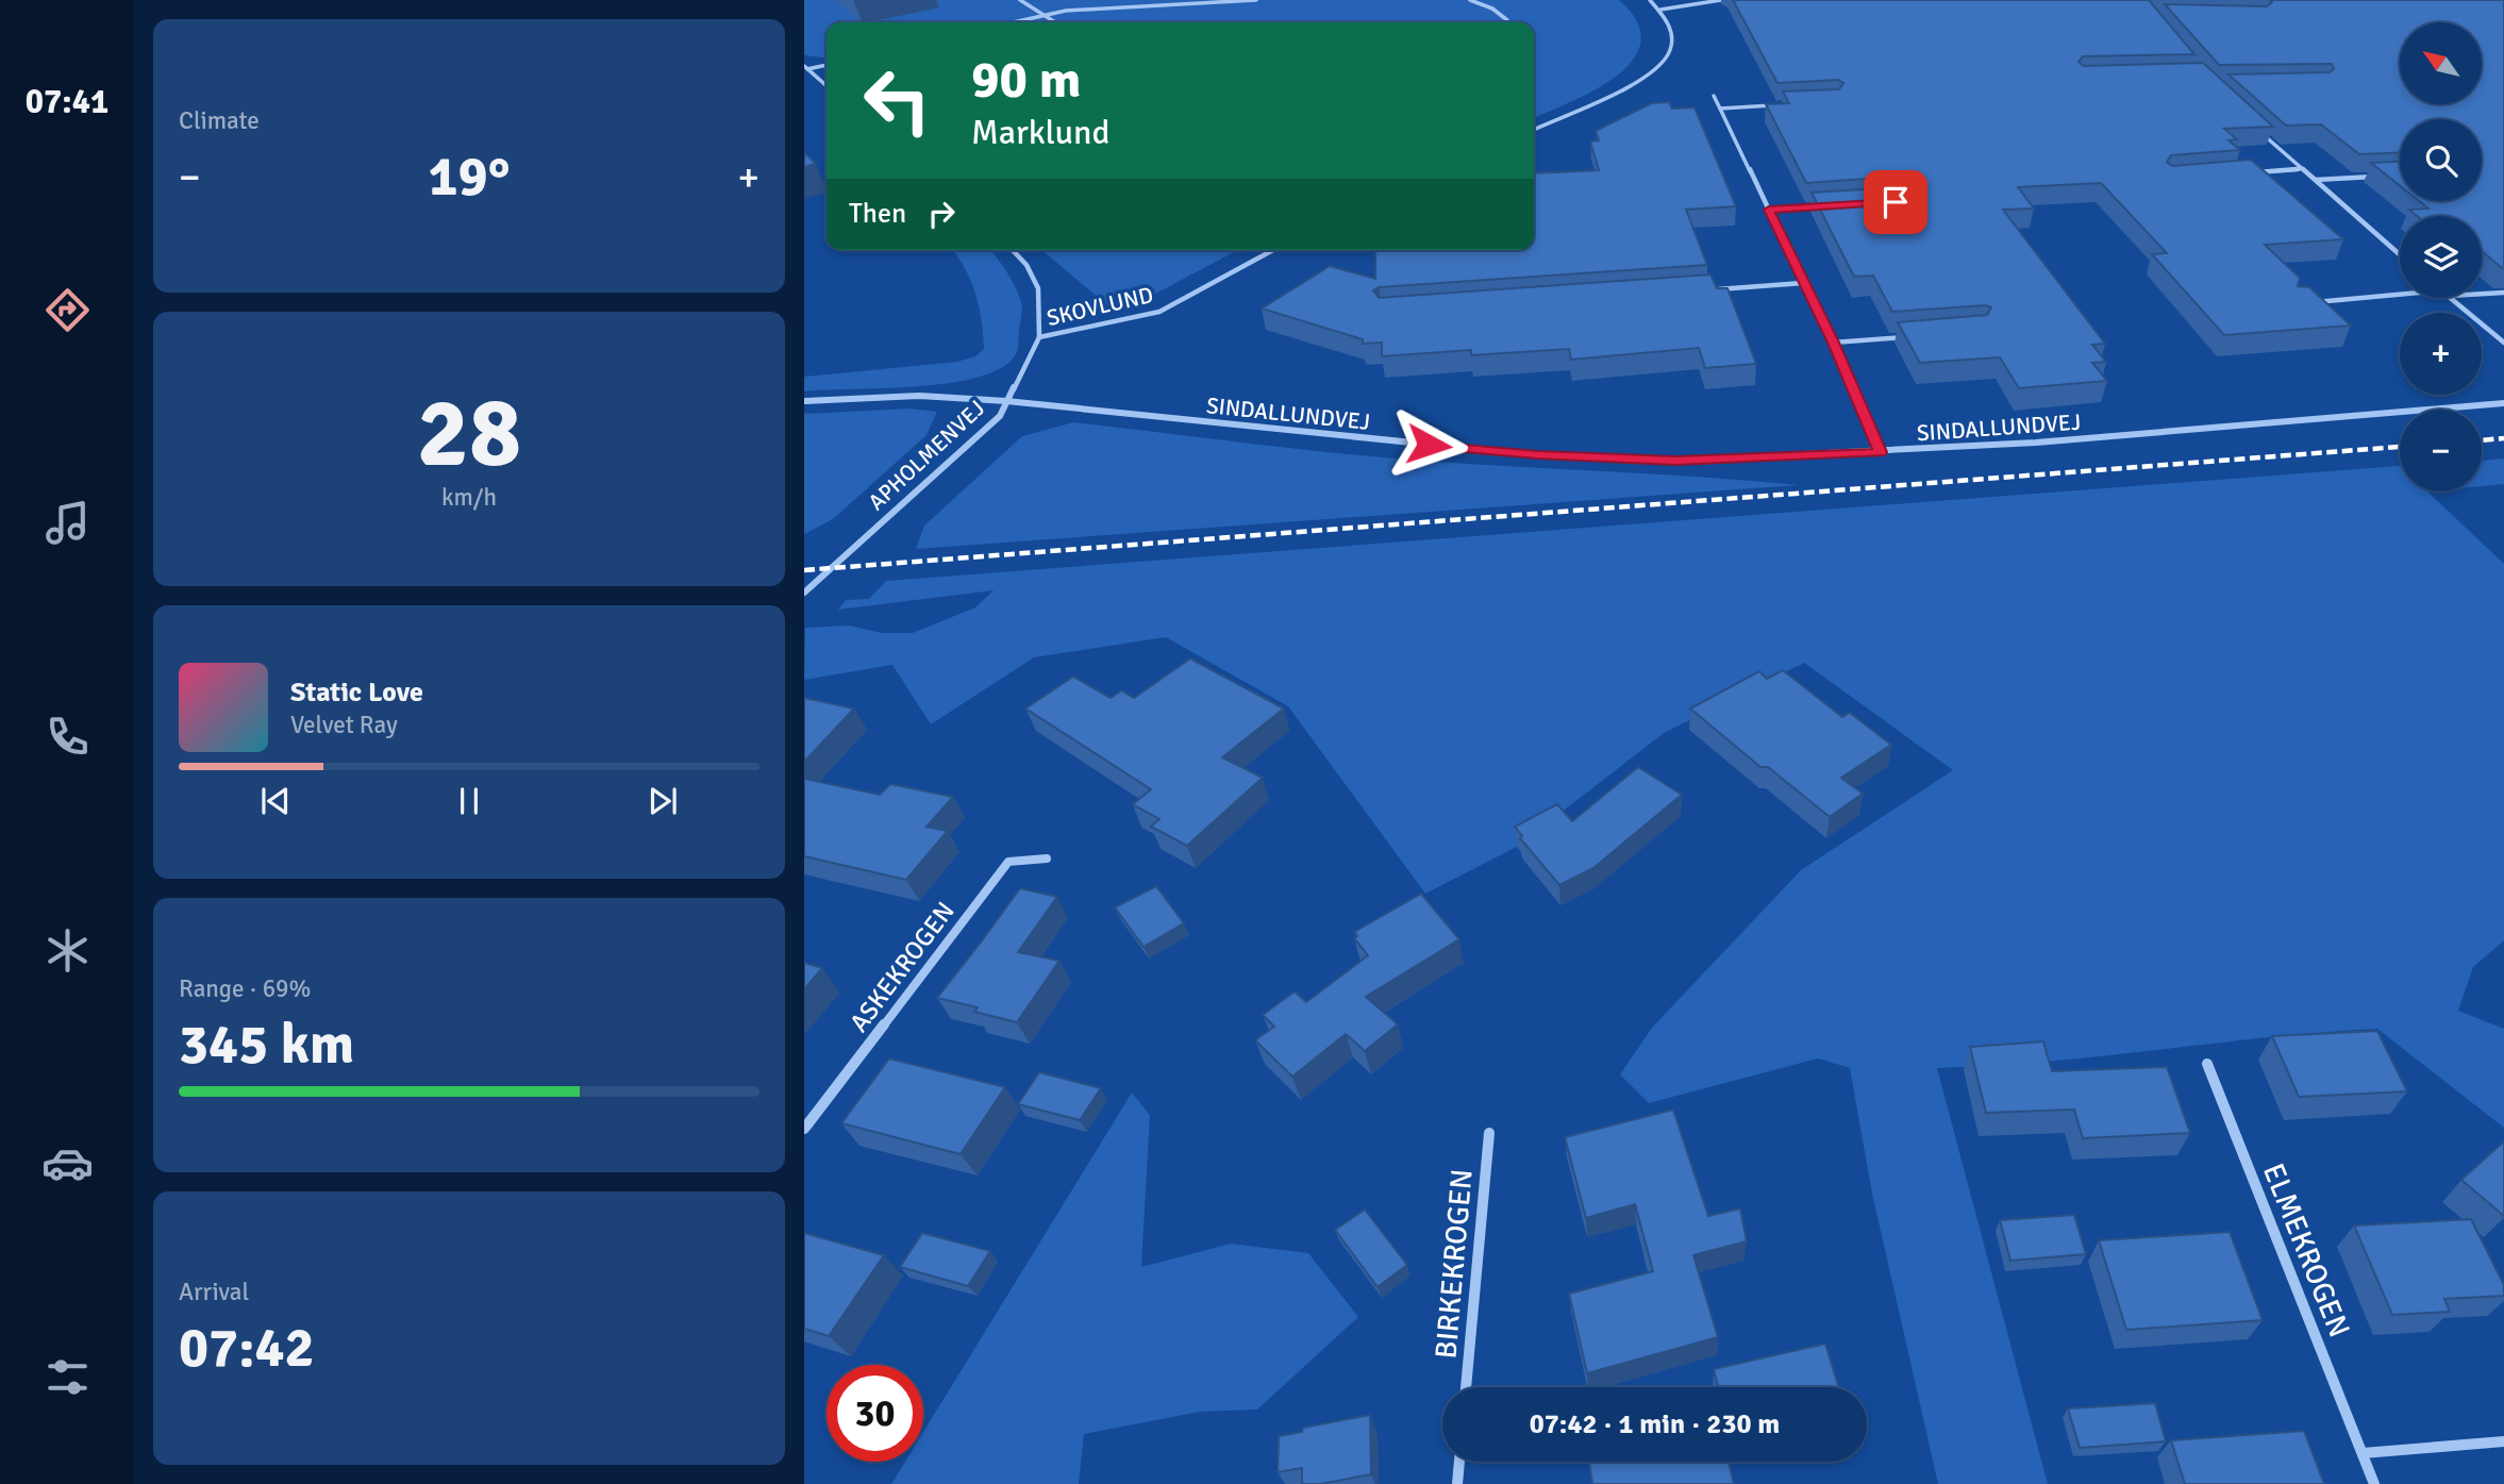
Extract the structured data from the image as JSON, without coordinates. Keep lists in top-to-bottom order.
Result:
{
  "streets": {
    "street": [
      "SKOVLUND",
      "SINDALLUNDVEJ",
      "APHOLMENVEJ",
      "ASKEKROGEN",
      "ELMEKROGEN",
      "BIRKEKROGEN"
    ]
  },
  "crossings": [
    ["SKOVLUND", "APHOLMENVEJ"],
    ["SINDALLUNDVEJ", "APHOLMENVEJ"]
  ],
  "north": "top left",
  "page": {
    "tabs": "07:41",
    "tile": [
      "Climate",
      ["28", "km/h"],
      ["Range · 69%", "345 km"],
      ["Arrival", "07:42"]
    ],
    "map_buttons": ["+", "−"],
    "turn": ["90 m", "Marklund"],
    "heat": ["−", "19°", "+"],
    "then": "Then",
    "song": ["Static Love", "Velvet Ray"],
    "limit": "30",
    "trip": "07:42 · 1 min · 230 m"
  }
}
